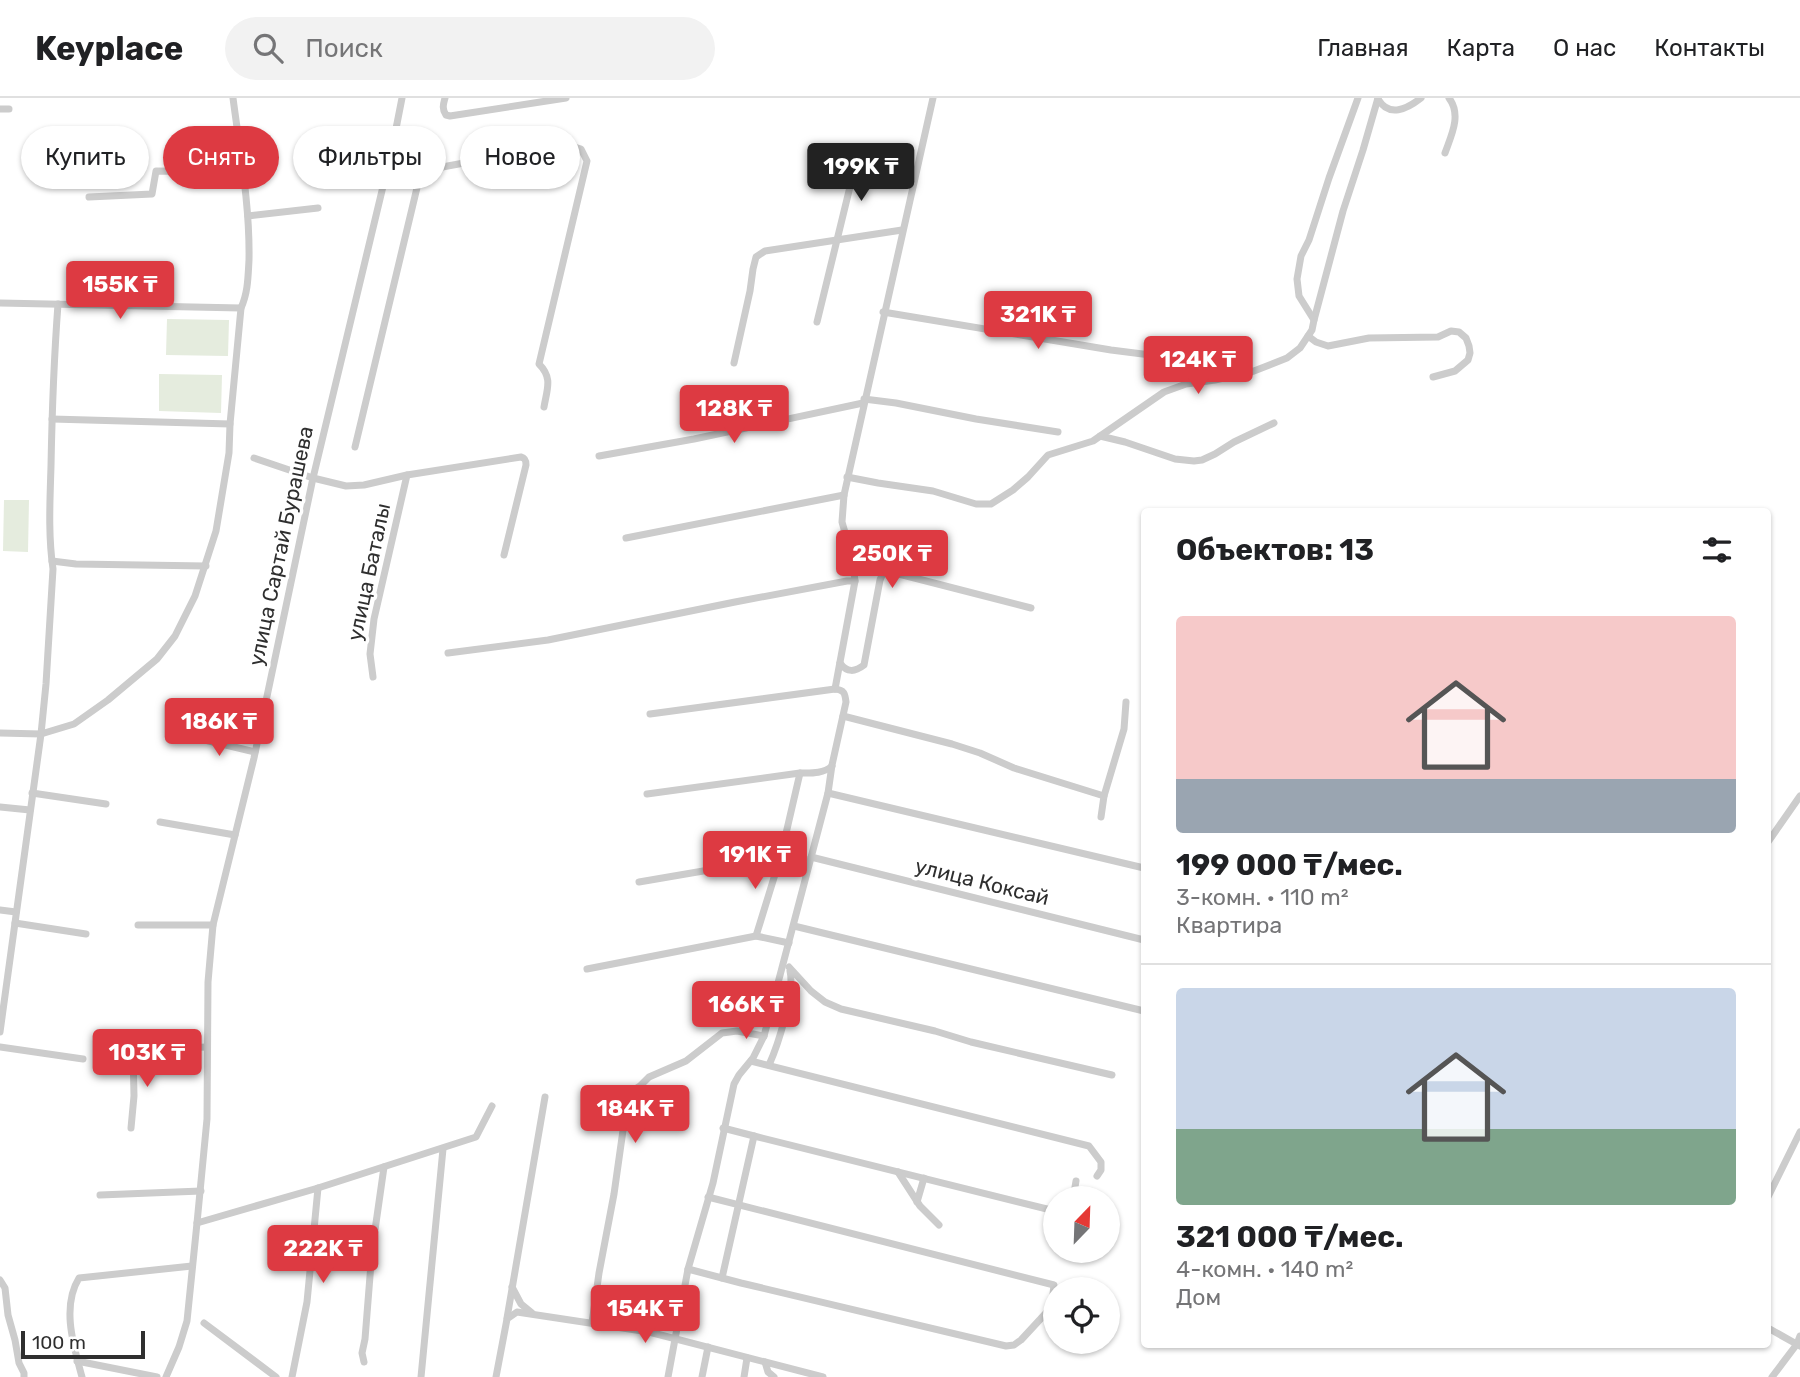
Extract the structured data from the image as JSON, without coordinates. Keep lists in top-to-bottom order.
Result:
{
  "streets": {
    "street": ["улица Сартай Бурашева", "улица Баталы", "улица Коксай"]
  },
  "scale_bar": "100 m",
  "north": "top right",
  "page": {
    "header": "Keyplace",
    "search": "Поиск",
    "nav": [
      "Главная",
      "Карта",
      "О нас",
      "Контакты"
    ],
    "chip": [
      "Купить",
      "Снять",
      "Фильтры",
      "Новое"
    ],
    "price": [
      "199K ₸",
      "155K ₸",
      "321K ₸",
      "124K ₸",
      "128K ₸",
      "250K ₸",
      "186K ₸",
      "191K ₸",
      "166K ₸",
      "103K ₸",
      "184K ₸",
      "222K ₸",
      "154K ₸"
    ],
    "heading": "Объектов: 13",
    "list": [
      {
        "name": "199 000 ₸/мес.",
        "note": "3-комн. · 110 m² · Квартира"
      },
      {
        "name": "321 000 ₸/мес.",
        "note": "4-комн. · 140 m² · Дом"
      }
    ],
    "scale": "100 m"
  }
}
